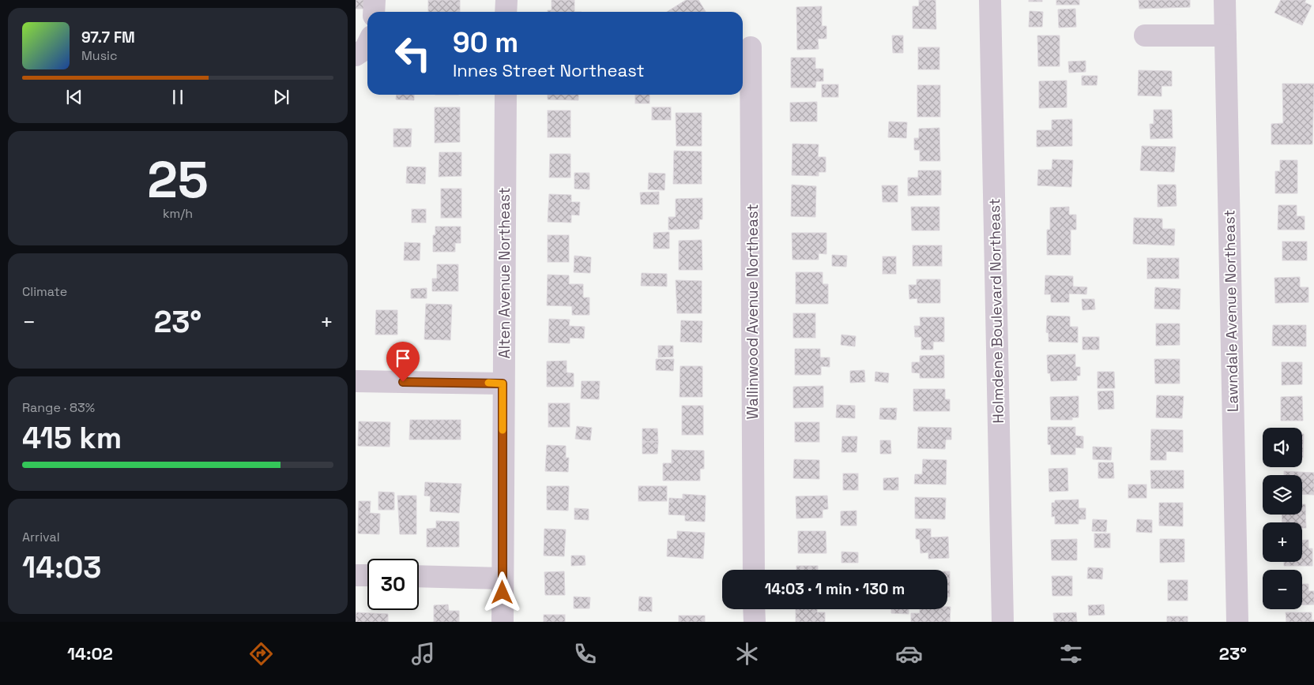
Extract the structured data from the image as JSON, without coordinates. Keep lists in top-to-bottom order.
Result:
{
  "streets": {
    "street": [
      "Alten Avenue Northeast",
      "Holmdene Boulevard Northeast",
      "Lawndale Avenue Northeast",
      "Wallinwood Avenue Northeast"
    ]
  },
  "page": {
    "turn": ["90 m", "Innes Street Northeast"],
    "song": ["97.7 FM", "Music"],
    "tile": [
      ["25", "km/h"],
      "Climate",
      ["Range · 83%", "415 km"],
      ["Arrival", "14:03"]
    ],
    "heat": ["−", "23°", "+"],
    "map_buttons": ["+", "−"],
    "limit": "30",
    "trip": "14:03 · 1 min · 130 m",
    "tabs": ["14:02", "23°"]
  }
}
